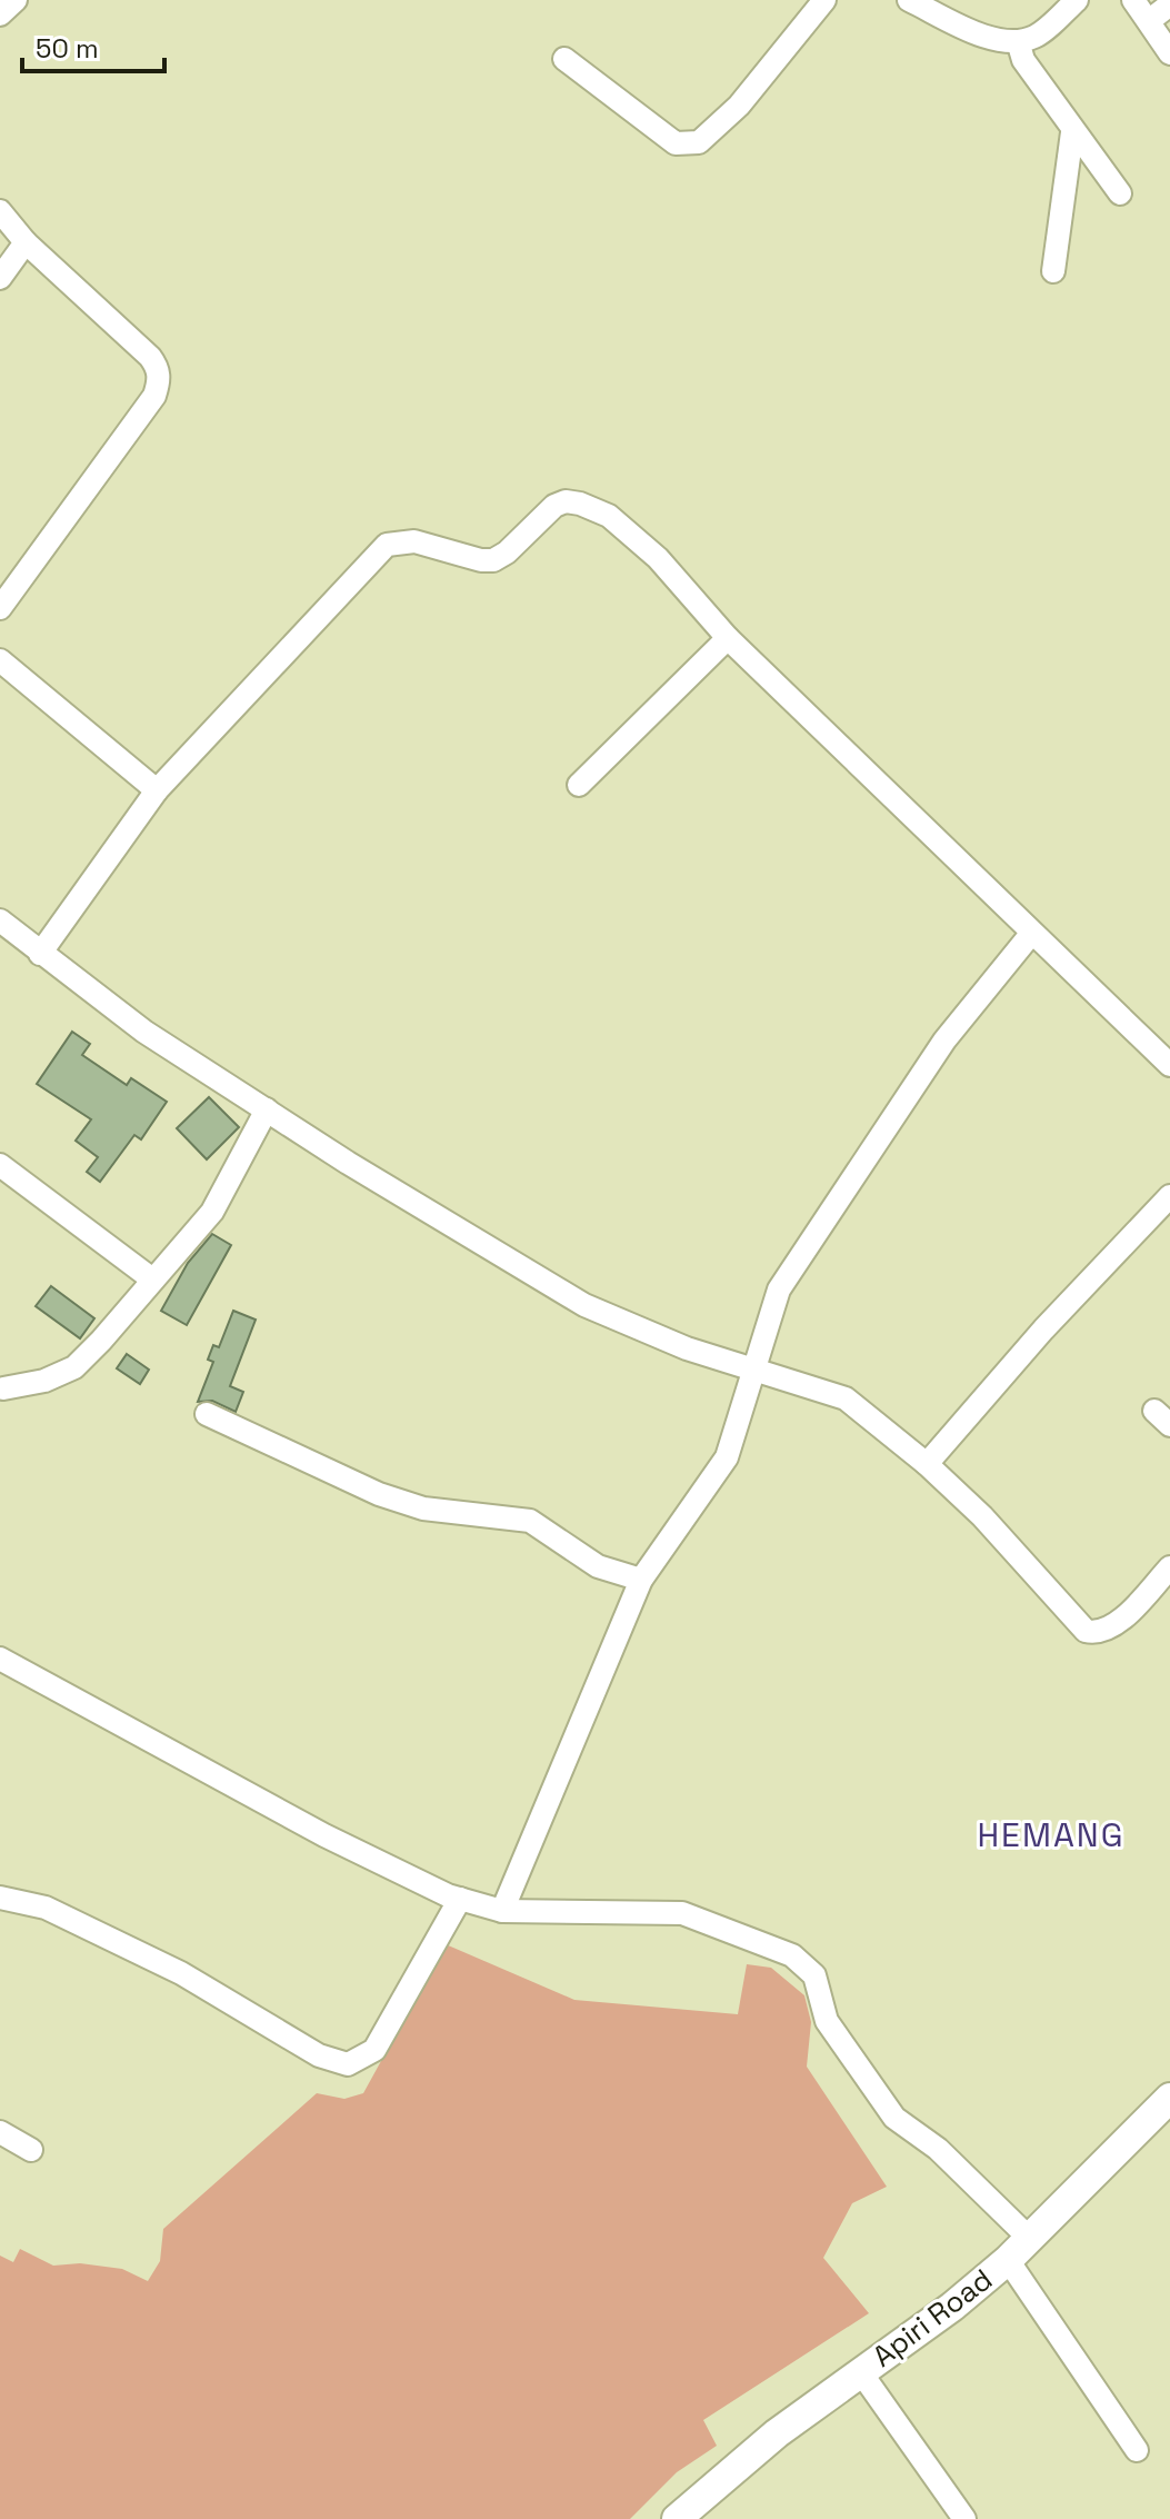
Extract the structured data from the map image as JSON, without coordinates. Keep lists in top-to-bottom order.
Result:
{
  "streets": {
    "street": ["Apiri Road"]
  },
  "districts": ["HEMANG"],
  "scale_bar": "50 m"
}
